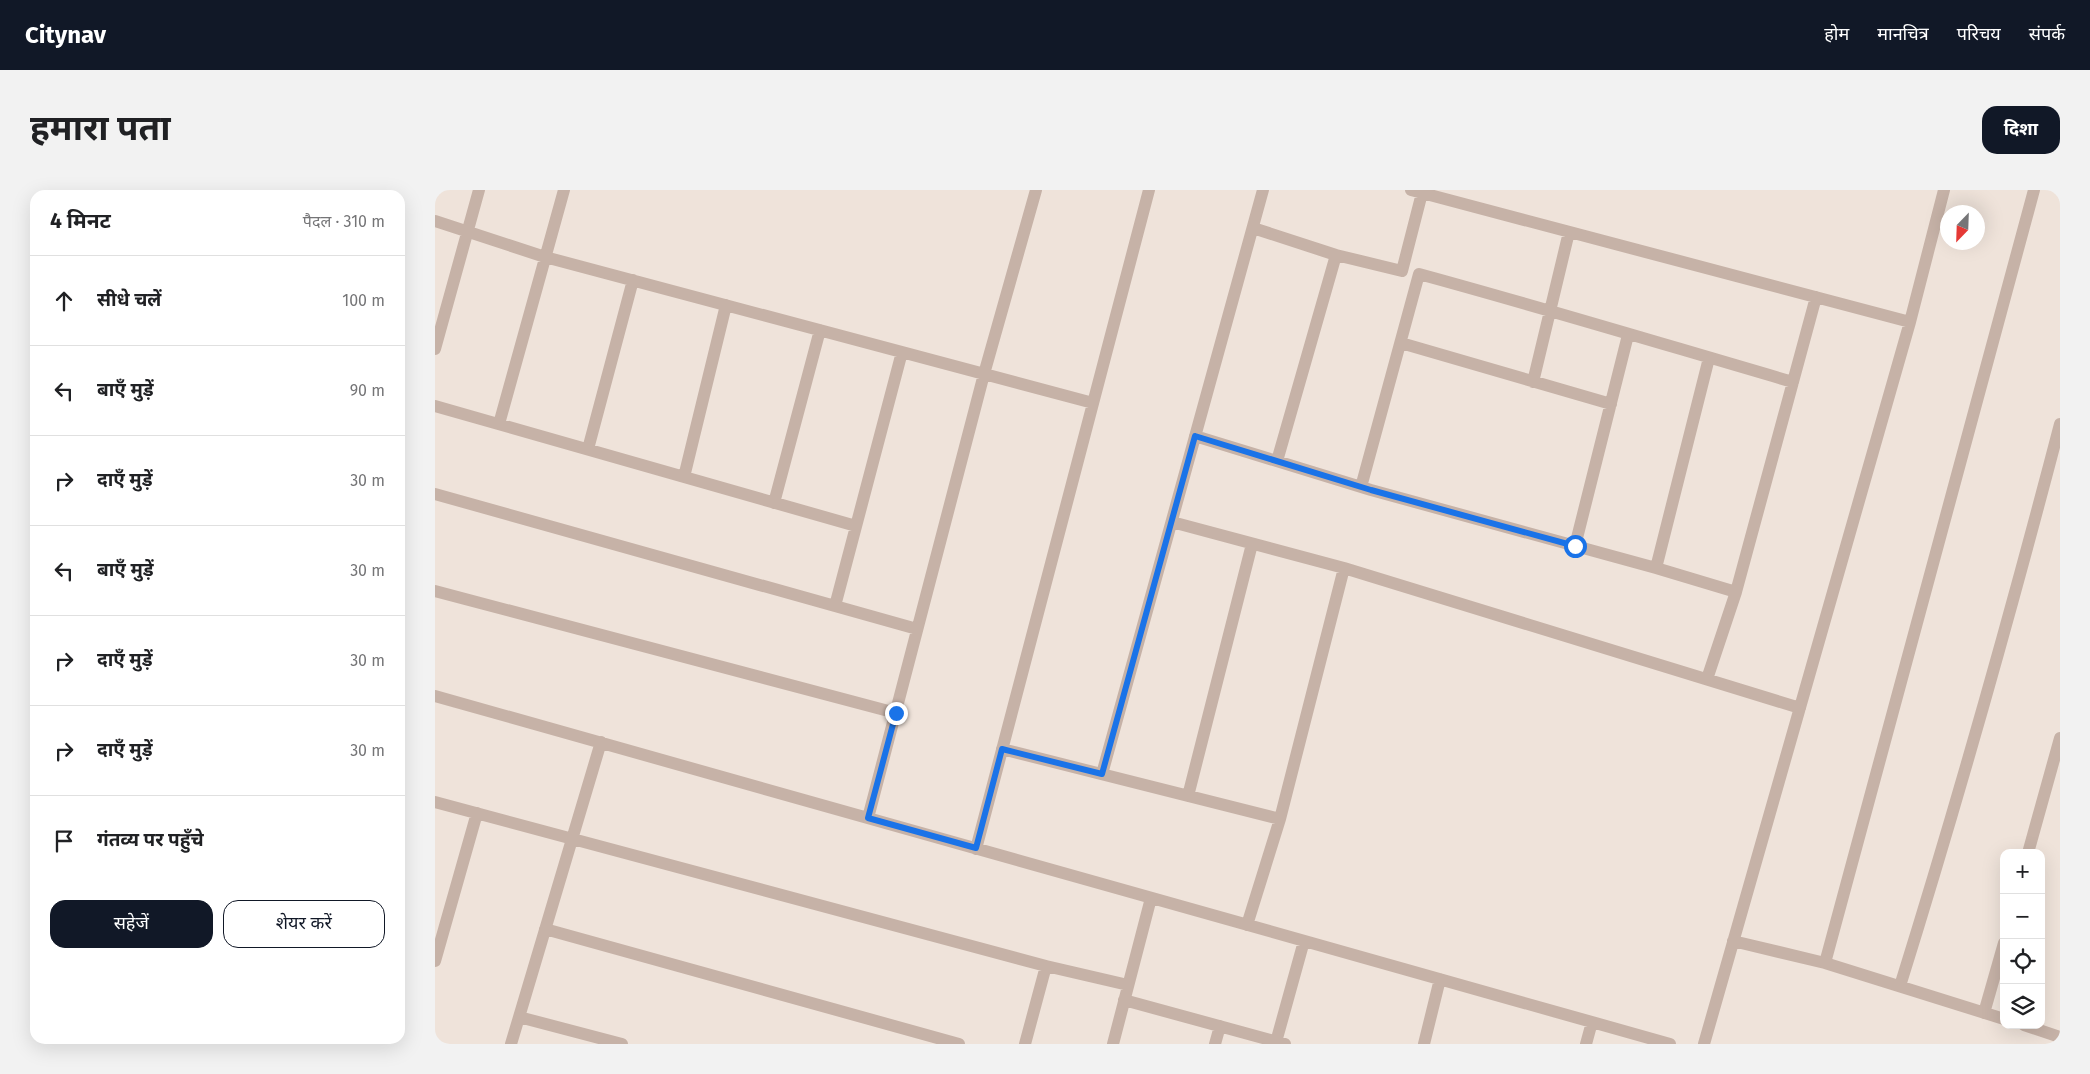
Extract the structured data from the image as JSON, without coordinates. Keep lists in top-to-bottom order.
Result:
{
  "north": "bottom left",
  "page": {
    "header": "Citynav",
    "nav": [
      "होम",
      "मानचित्र",
      "परिचय",
      "संपर्क"
    ],
    "buttons": [
      "दिशा",
      ["सहेजें", "शेयर करें"]
    ],
    "title": "हमारा पता",
    "heading": ["4 मिनट", "पैदल · 310 m"],
    "list": [
      ["सीधे चलें", "100 m"],
      ["बाएँ मुड़ें", "90 m"],
      ["दाएँ मुड़ें", "30 m"],
      ["बाएँ मुड़ें", "30 m"],
      ["दाएँ मुड़ें", "30 m"],
      ["दाएँ मुड़ें", "30 m"],
      "गंतव्य पर पहुँचे"
    ],
    "map_buttons": ["+", "−"]
  }
}
